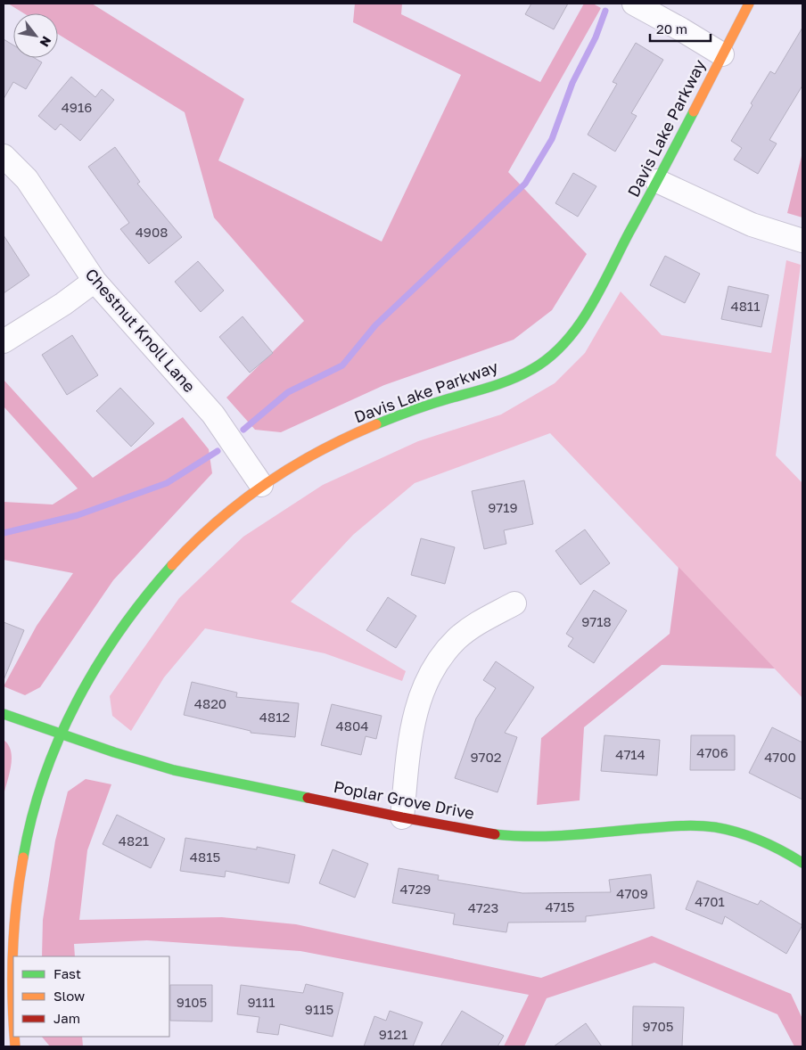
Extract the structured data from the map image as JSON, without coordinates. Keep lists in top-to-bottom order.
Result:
{
  "streets": {
    "street": ["Davis Lake Parkway", "Chestnut Knoll Lane", "Poplar Grove Drive"]
  },
  "crossings": [
    ["Davis Lake Parkway", "Chestnut Knoll Lane"],
    ["Davis Lake Parkway", "Poplar Grove Drive"]
  ],
  "house_numbers": [
    "4916",
    "4908",
    "4811",
    "9719",
    "9718",
    "4820",
    "4812",
    "4804",
    "4706",
    "4714",
    "9702",
    "4700",
    "4821",
    "4815",
    "4729",
    "4709",
    "4701",
    "4715",
    "4723",
    "9105",
    "9111",
    "9115",
    "9705",
    "9121"
  ],
  "legend": ["Fast", "Slow", "Jam"],
  "scale_bar": "20 m",
  "north": "bottom right"
}
